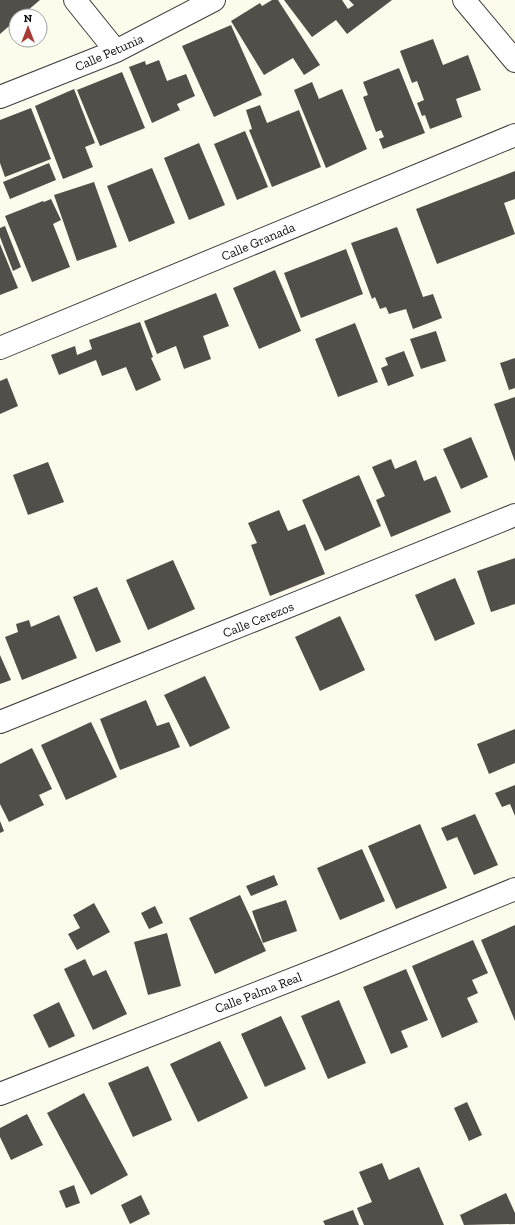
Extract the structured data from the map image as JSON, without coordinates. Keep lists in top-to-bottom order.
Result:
{
  "streets": {
    "street": [
      "Calle Petunia",
      "Calle Granada",
      "Calle Cerezos",
      "Calle Palma Real"
    ]
  },
  "north": "top"
}
